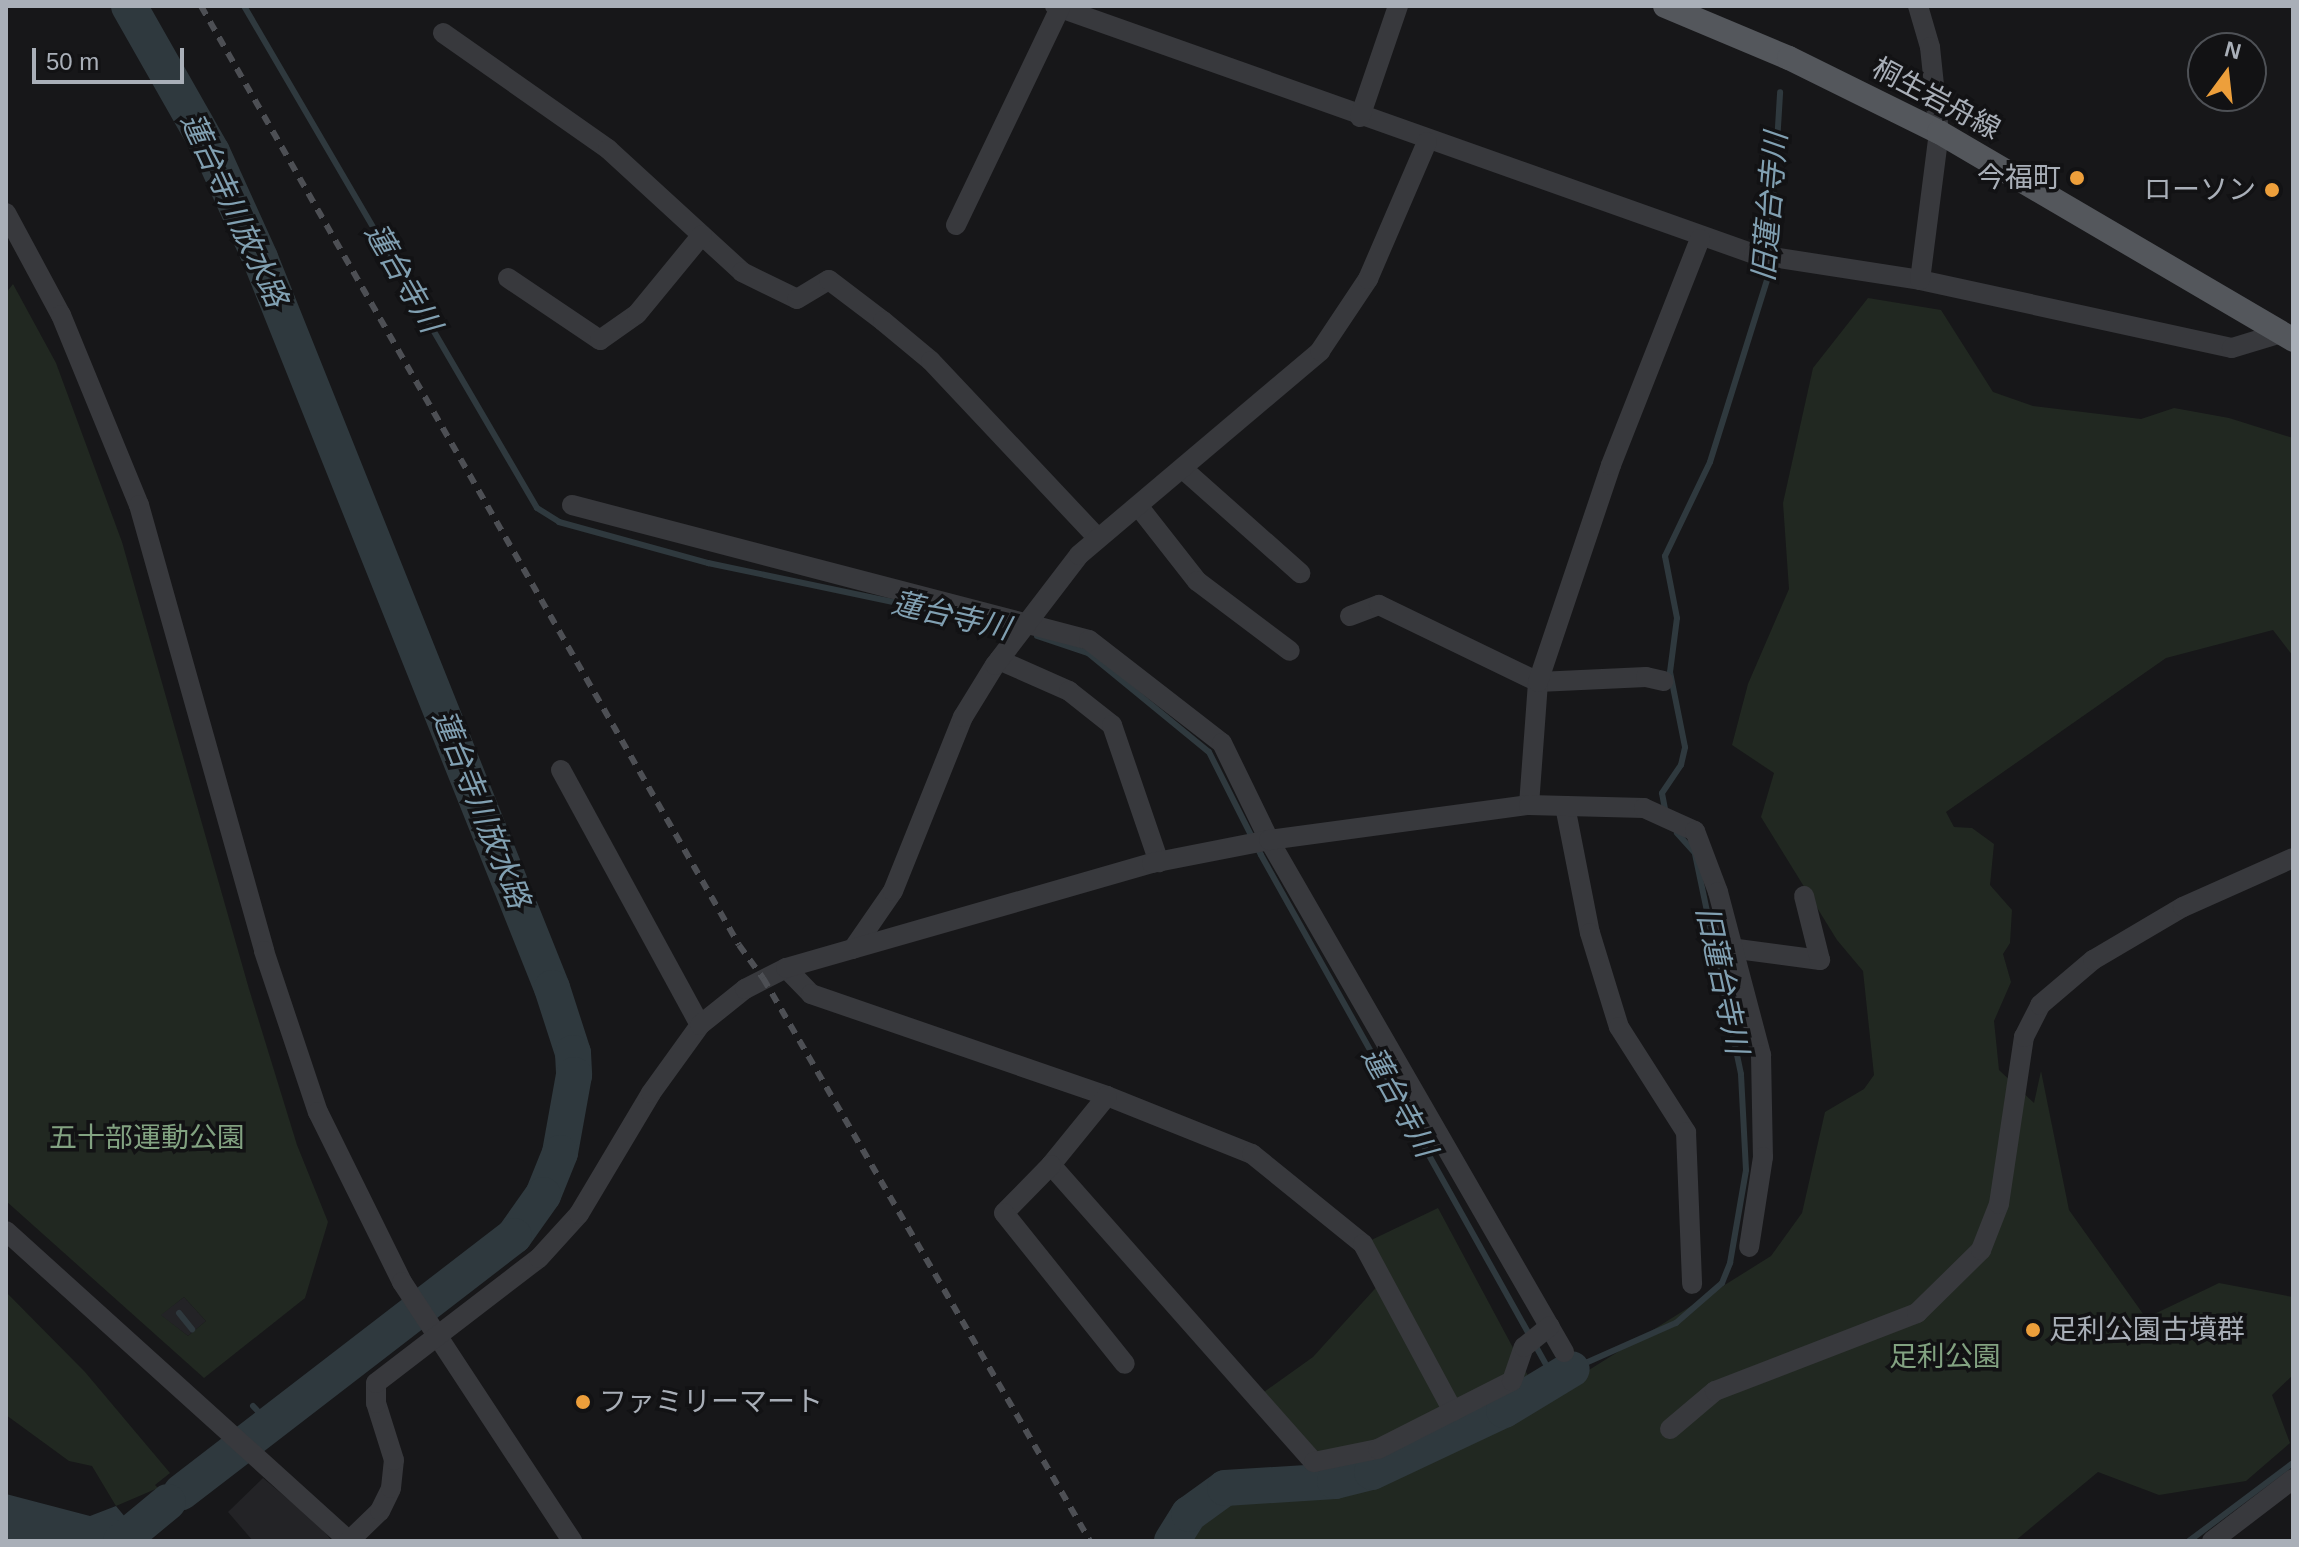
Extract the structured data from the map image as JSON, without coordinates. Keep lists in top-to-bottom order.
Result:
{
  "streets": {
    "main road": ["桐生岩舟線"]
  },
  "water": ["旧蓮台寺川", "蓮台寺川放水路", "蓮台寺川"],
  "parks": ["五十部運動公園", "足利公園"],
  "places": [
    "今福町",
    "ローソン",
    "足利公園古墳群",
    "ファミリーマート"
  ],
  "scale_bar": "50 m",
  "north": "top"
}
